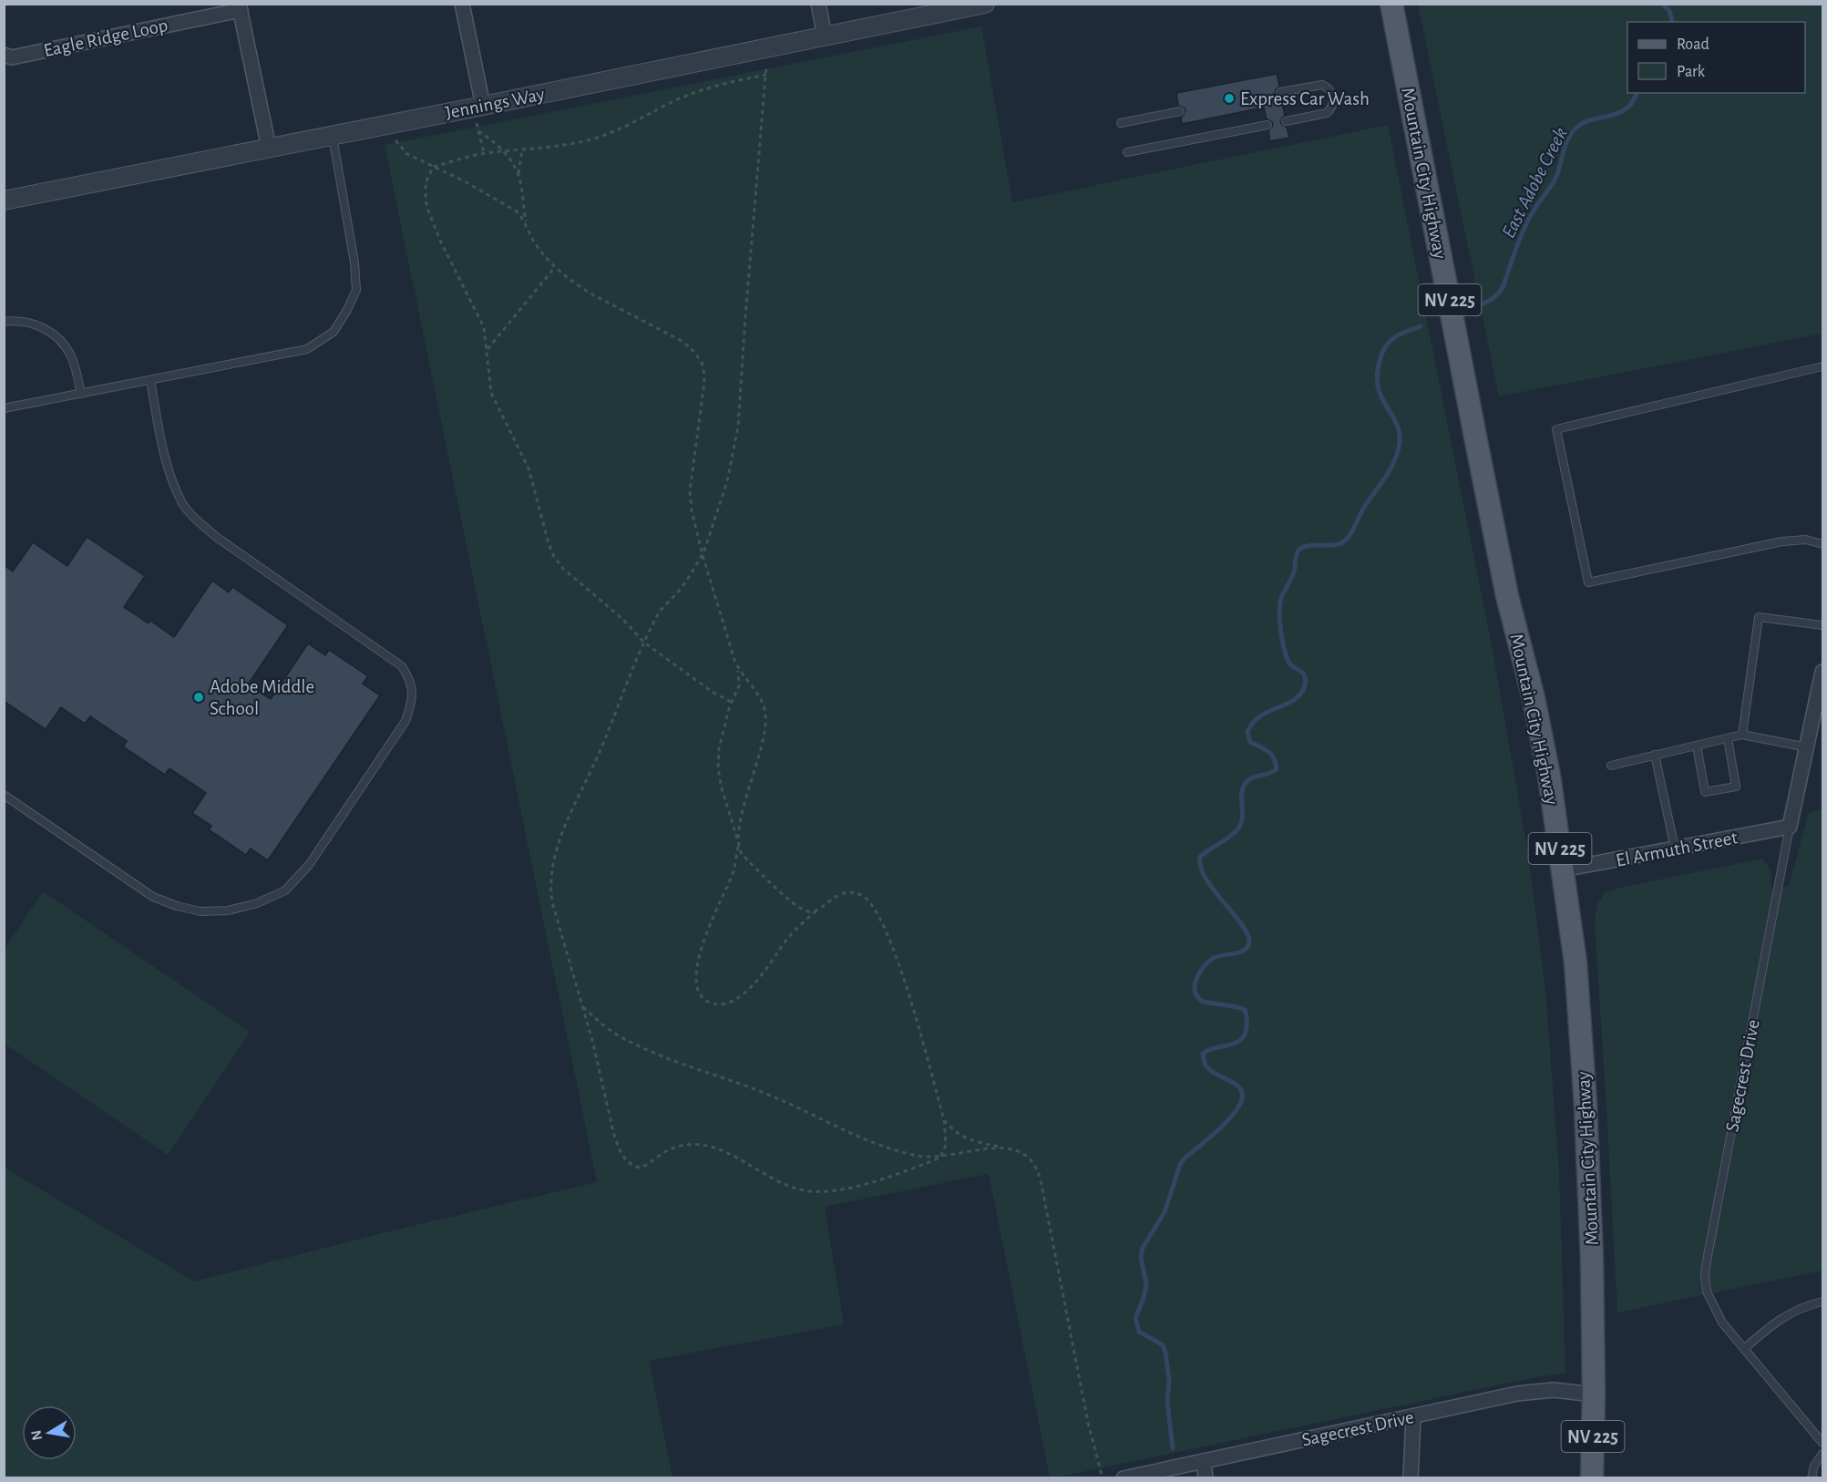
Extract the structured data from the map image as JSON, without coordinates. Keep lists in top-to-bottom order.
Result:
{
  "streets": {
    "main road": ["Mountain City Highway", "NV 225"],
    "street": [
      "Eagle Ridge Loop",
      "Jennings Way",
      "El Armuth Street",
      "Sagecrest Drive"
    ]
  },
  "crossings": [
    ["Eagle Ridge Loop", "Jennings Way"],
    ["Mountain City Highway", "El Armuth Street"],
    ["Mountain City Highway", "Sagecrest Drive"],
    ["El Armuth Street", "Sagecrest Drive"]
  ],
  "water": ["East Adobe Creek"],
  "places": ["Express Car Wash", "Adobe Middle School"],
  "legend": ["Road", "Park"],
  "north": "left"
}
